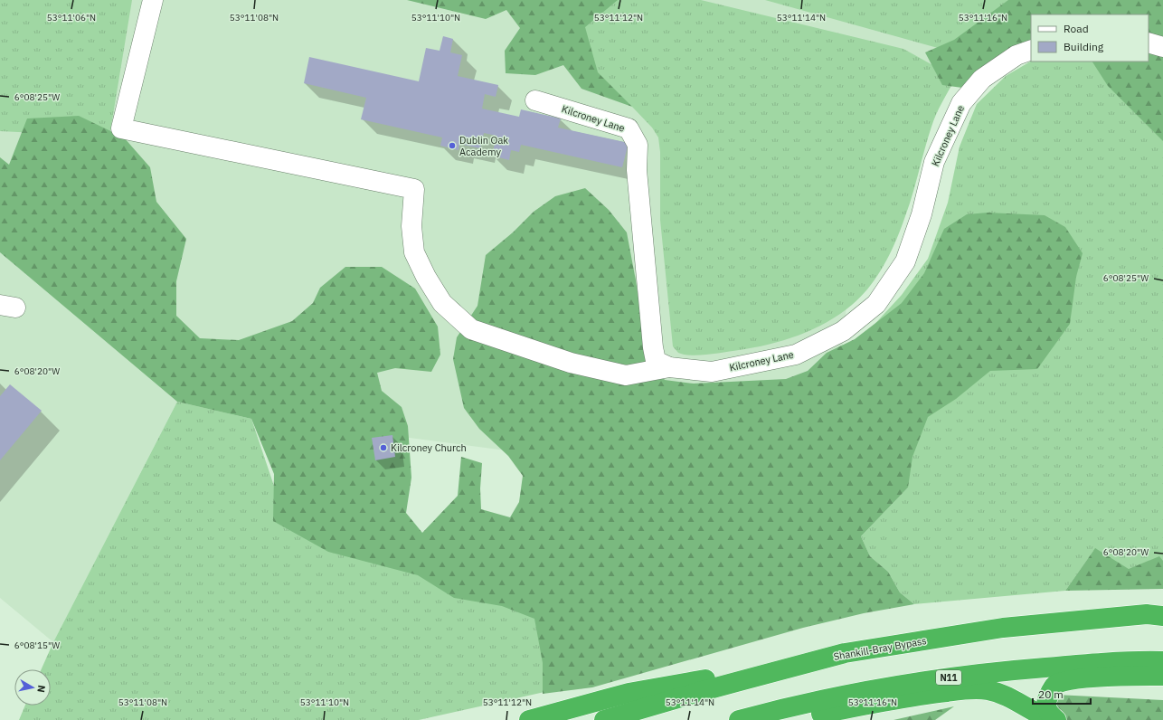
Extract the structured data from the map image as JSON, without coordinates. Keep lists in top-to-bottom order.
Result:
{
  "streets": {
    "highway": ["Shankill-Bray Bypass", "N11"],
    "street": ["Kilcroney Lane"]
  },
  "places": ["Dublin Oak Academy", "Kilcroney Church"],
  "legend": ["Road", "Building"],
  "scale_bar": "20 m",
  "north": "right",
  "coordinates": [
    "53°11'08\"N",
    "53°11'10\"N",
    "53°11'12\"N",
    "53°11'14\"N",
    "53°11'16\"N",
    "53°11'06\"N",
    "6°08'25\"W",
    "6°08'20\"W",
    "6°08'15\"W"
  ]
}
